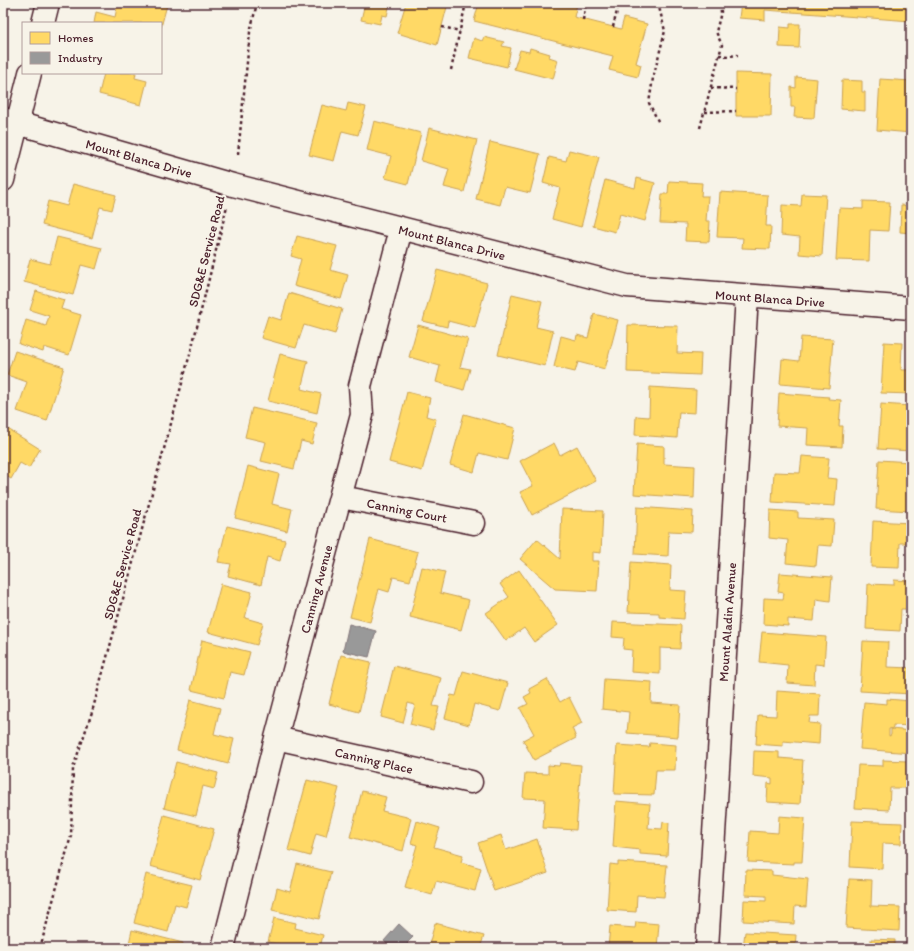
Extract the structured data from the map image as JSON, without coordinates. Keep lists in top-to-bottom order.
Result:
{
  "streets": {
    "street": [
      "Mount Blanca Drive",
      "Canning Court",
      "Canning Avenue",
      "Mount Aladin Avenue",
      "Canning Place"
    ],
    "path": ["SDG&E Service Road"]
  },
  "crossings": [
    ["Mount Blanca Drive", "SDG&E Service Road"],
    ["Mount Blanca Drive", "Canning Avenue"],
    ["Mount Blanca Drive", "Mount Aladin Avenue"],
    ["Canning Court", "Canning Avenue"],
    ["Canning Avenue", "Canning Place"]
  ],
  "legend": ["Homes", "Industry"]
}
